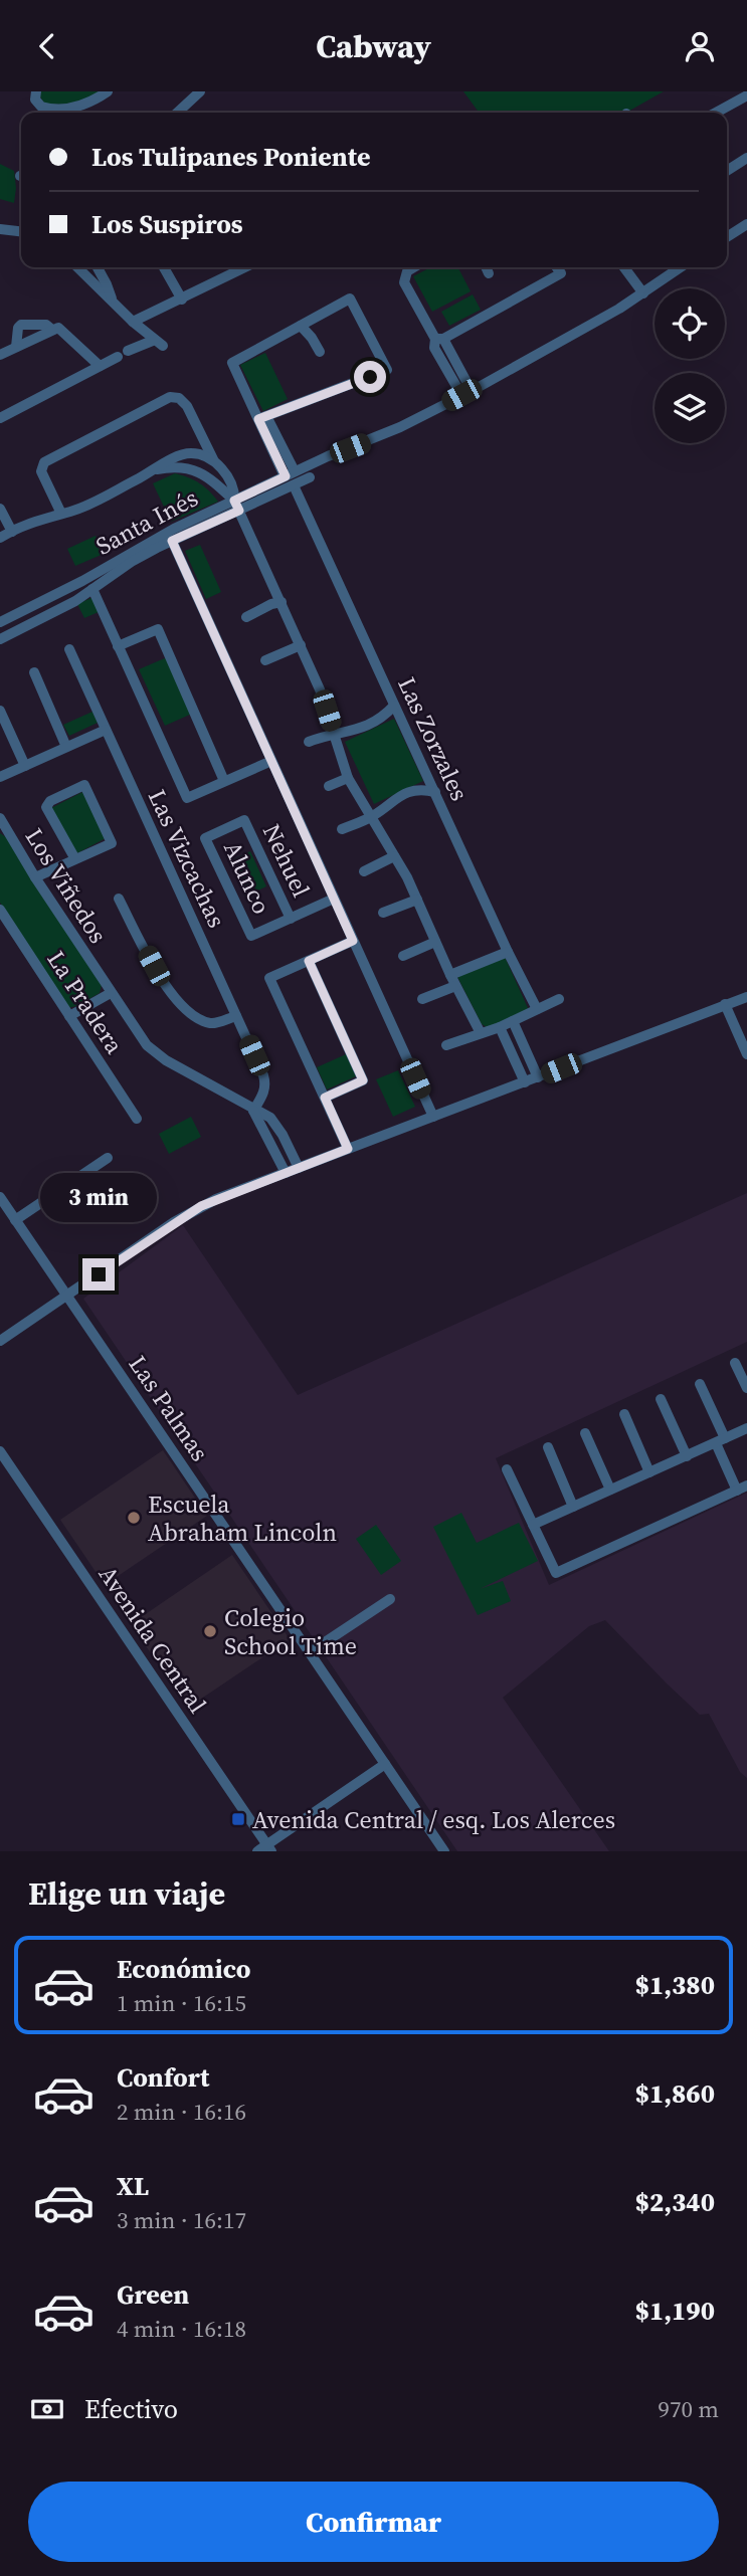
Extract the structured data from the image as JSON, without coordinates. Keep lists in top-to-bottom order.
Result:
{
  "streets": {
    "street": [
      "Santa Inés",
      "Las Zorzales",
      "Las Vizcachas",
      "Nehuel",
      "Alunco",
      "Los Viñedos",
      "La Pradera",
      "Las Palmas",
      "Avenida Central"
    ]
  },
  "crossings": [
    ["Santa Inés", "Las Zorzales"],
    ["Las Vizcachas", "Los Viñedos"],
    ["Nehuel", "Alunco"]
  ],
  "places": {
    "other": ["Escuela Abraham Lincoln", "Colegio School Time"],
    "transit": ["Avenida Central / esq. Los Alerces"]
  },
  "page": {
    "header": "Cabway",
    "banner": ["Los Tulipanes Poniente", "Los Suspiros"],
    "bubble": "3 min",
    "heading": "Elige un viaje",
    "list": [
      {
        "name": "Económico",
        "note": "1 min · 16:15",
        "value": "$1,380"
      },
      {
        "name": "Confort",
        "note": "2 min · 16:16",
        "value": "$1,860"
      },
      {
        "name": "XL",
        "note": "3 min · 16:17",
        "value": "$2,340"
      },
      {
        "name": "Green",
        "note": "4 min · 16:18",
        "value": "$1,190"
      }
    ],
    "pay": ["Efectivo", "970 m"],
    "buttons": "Confirmar"
  }
}
